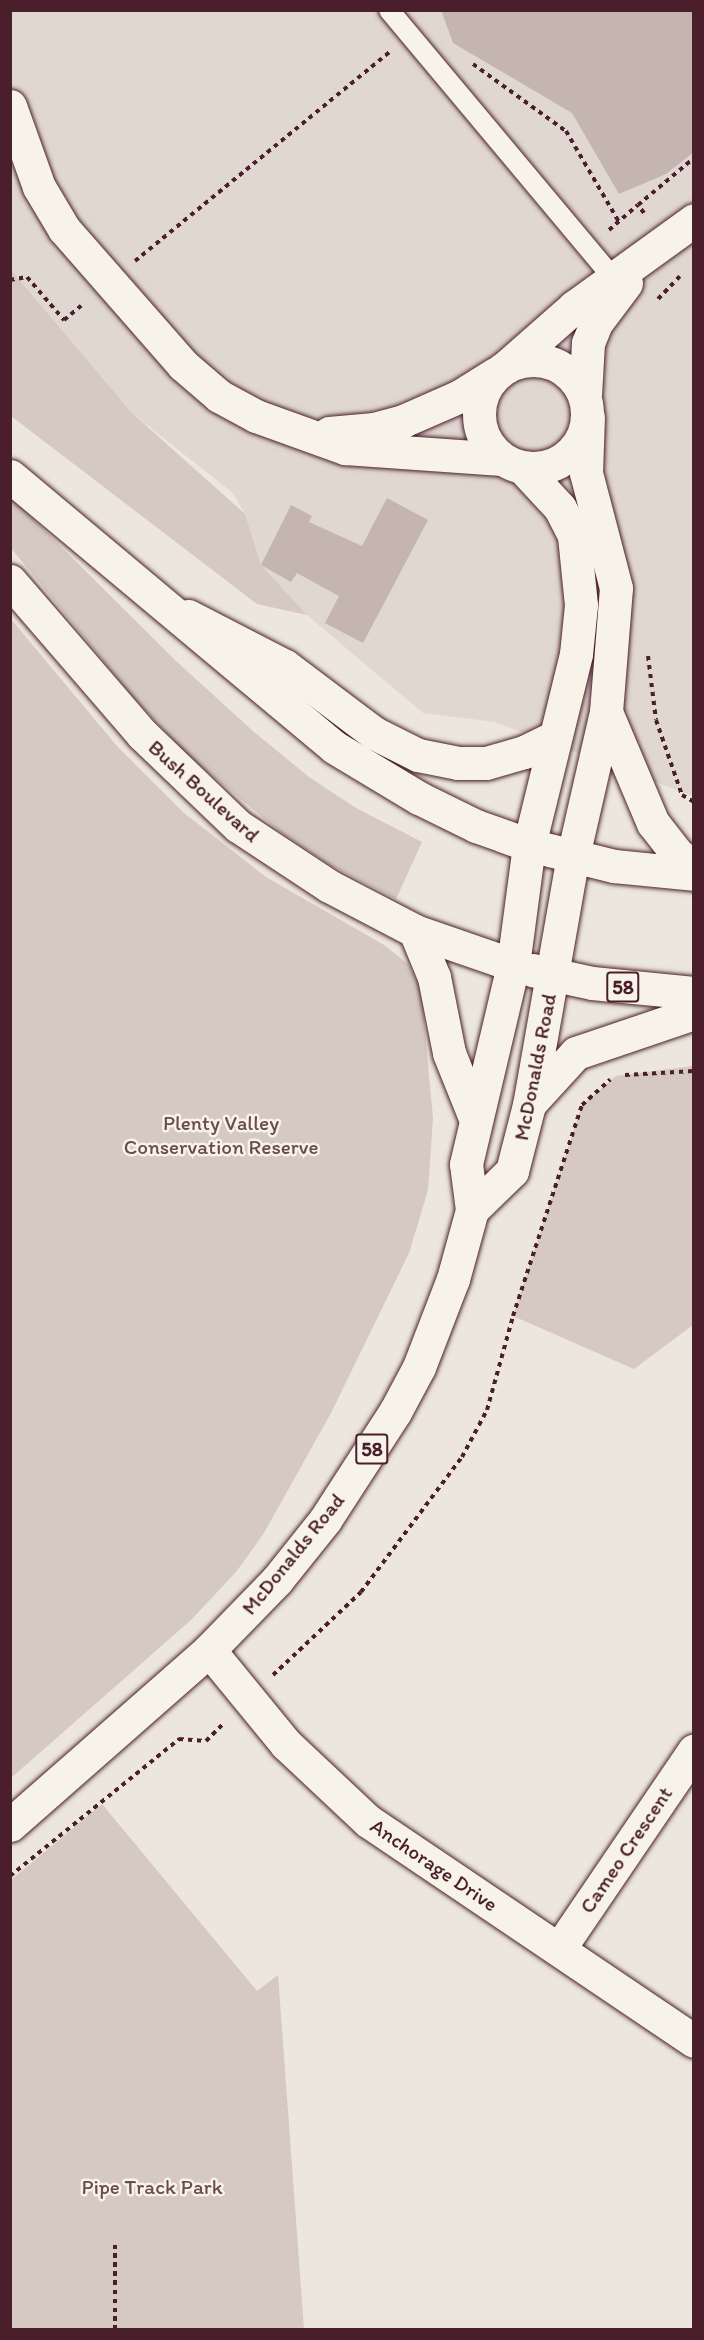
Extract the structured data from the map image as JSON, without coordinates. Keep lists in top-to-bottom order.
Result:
{
  "streets": {
    "street": [
      "Bush Boulevard",
      "58",
      "McDonalds Road",
      "Cameo Crescent",
      "Anchorage Drive"
    ]
  },
  "crossings": [
    ["Bush Boulevard", "58"],
    ["Bush Boulevard", "McDonalds Road"],
    ["58", "McDonalds Road"],
    ["McDonalds Road", "Anchorage Drive"],
    ["Cameo Crescent", "Anchorage Drive"]
  ],
  "parks": ["Plenty Valley Conservation Reserve", "Pipe Track Park"]
}
